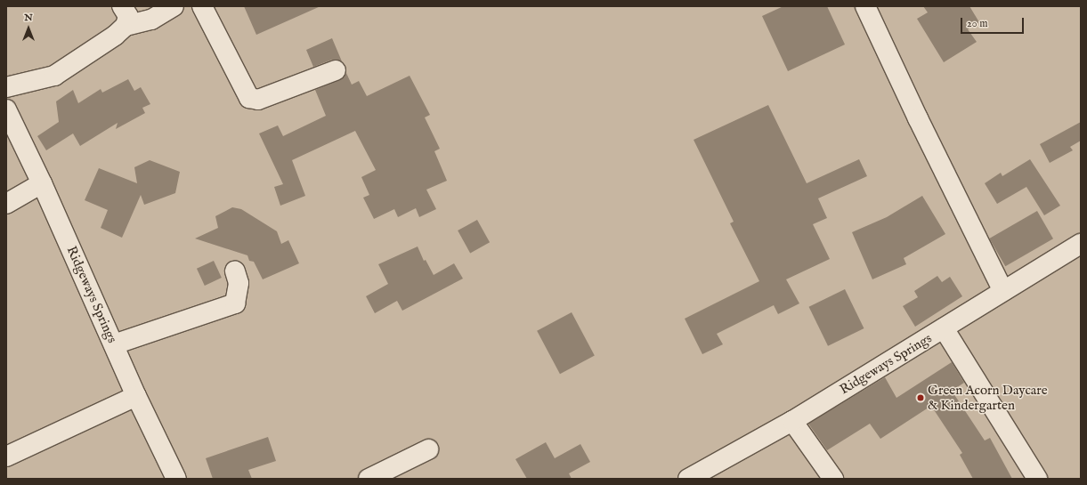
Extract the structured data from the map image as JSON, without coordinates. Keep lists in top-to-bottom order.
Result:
{
  "streets": {
    "street": ["Ridgeways Springs"]
  },
  "places": ["Green Acorn Daycare & Kindergarten"],
  "scale_bar": "20 m",
  "north": "top"
}
